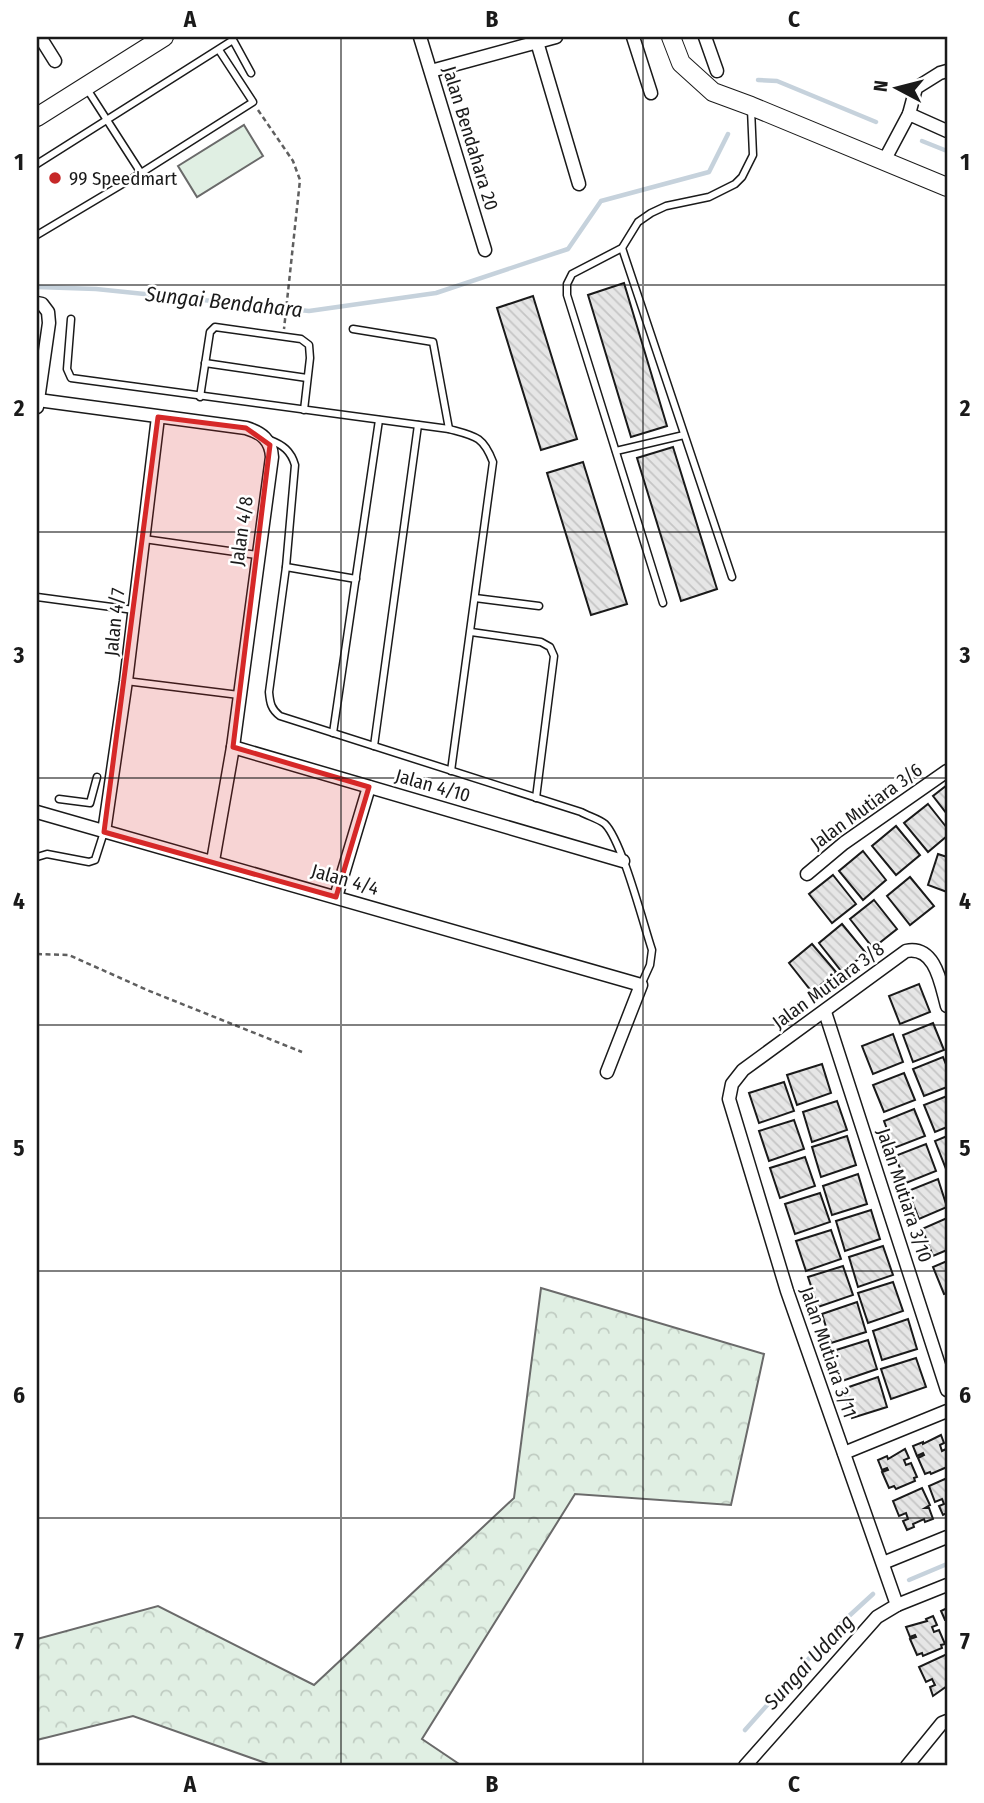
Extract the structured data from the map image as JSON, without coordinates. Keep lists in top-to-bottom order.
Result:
{
  "streets": {
    "street": [
      "Jalan Bendahara 20",
      "Jalan 4/8",
      "Jalan 4/7",
      "Jalan 4/10",
      "Jalan Mutiara 3/6",
      "Jalan 4/4",
      "Jalan Mutiara 3/8",
      "Jalan Mutiara 3/10",
      "Jalan Mutiara 3/11"
    ]
  },
  "crossings": [
    ["Jalan 4/8", "Jalan 4/10"],
    ["Jalan 4/8", "Jalan 4/4"],
    ["Jalan 4/7", "Jalan 4/4"],
    ["Jalan Mutiara 3/8", "Jalan Mutiara 3/10"],
    ["Jalan Mutiara 3/8", "Jalan Mutiara 3/11"]
  ],
  "water": ["Sungai Bendahara", "Sungai Udang"],
  "places": ["99 Speedmart"],
  "north": "left",
  "grid": {
    "columns": ["A", "B", "C"],
    "rows": [
      "1",
      "2",
      "3",
      "4",
      "5",
      "6",
      "7"
    ]
  }
}
